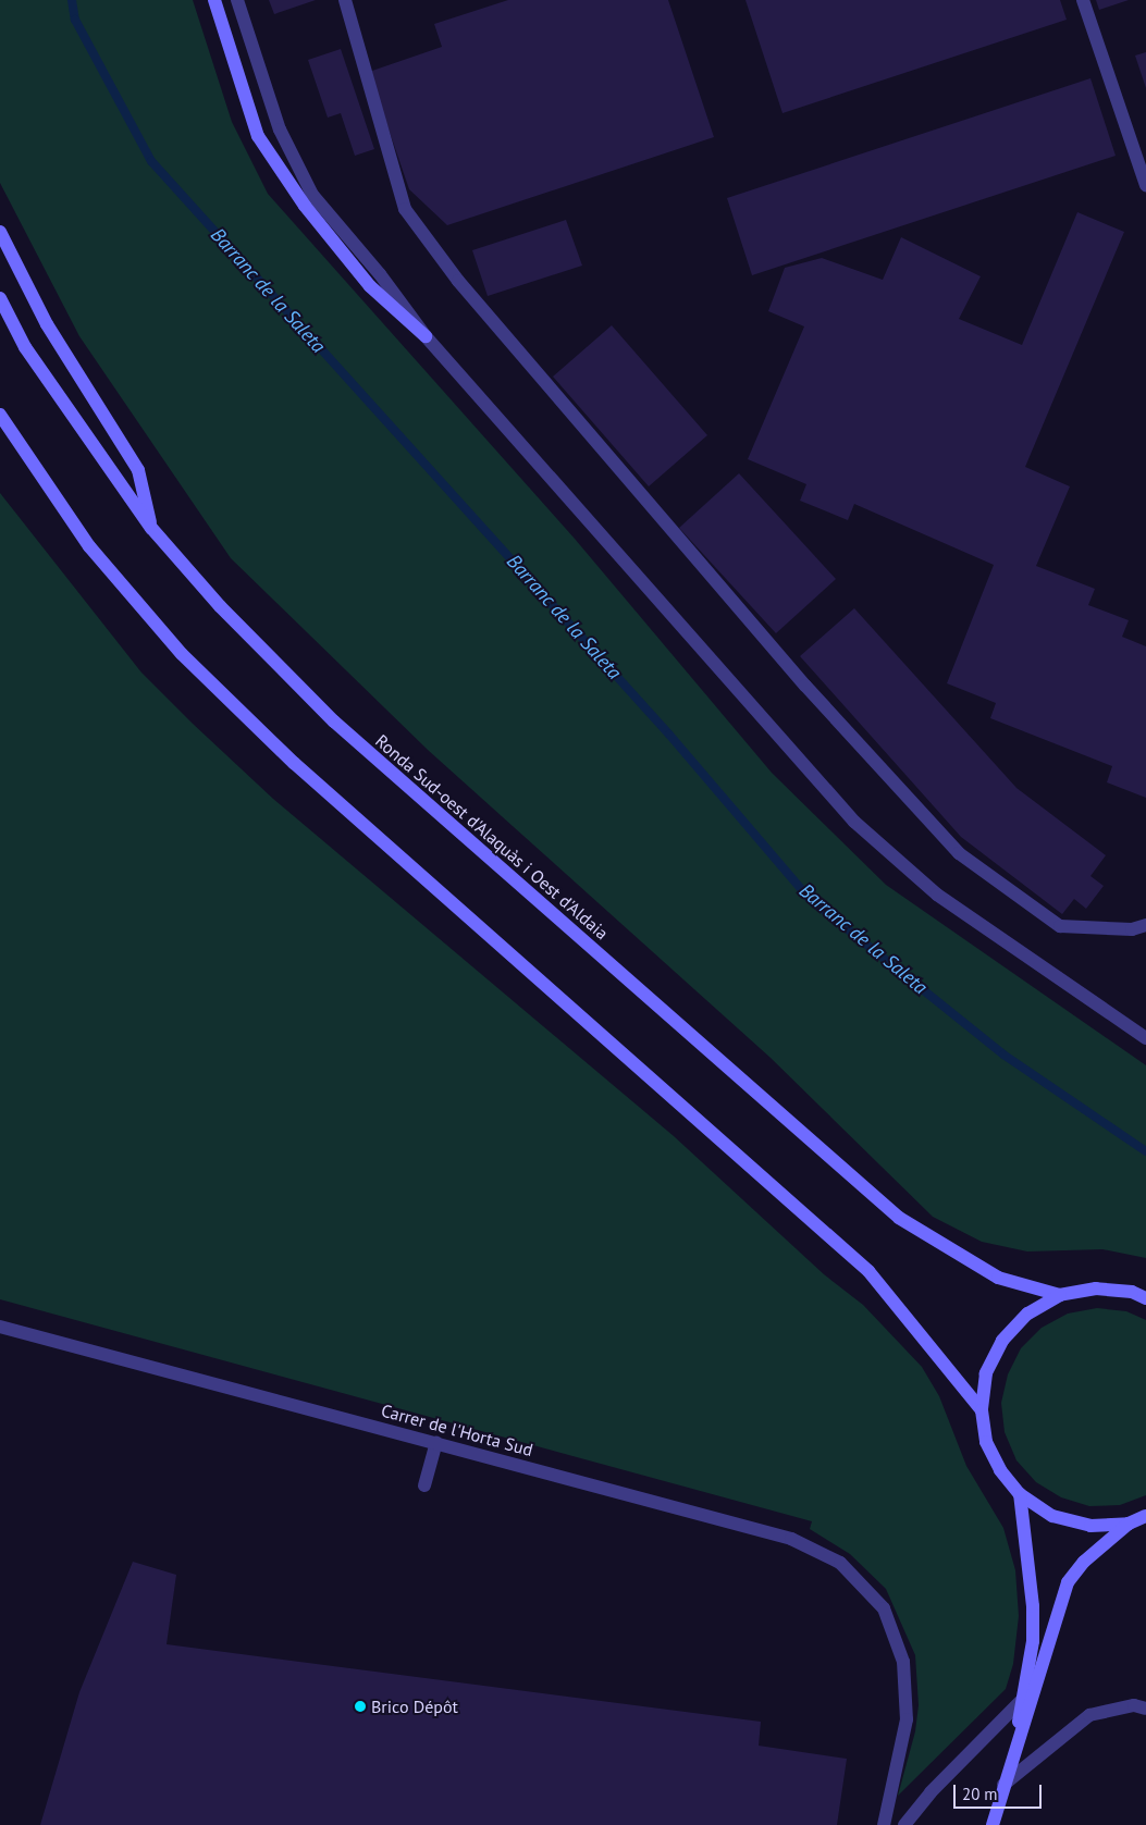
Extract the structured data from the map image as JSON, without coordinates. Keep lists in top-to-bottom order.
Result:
{
  "streets": {
    "main road": ["Ronda Sud-oest d'Alaquàs i Oest d'Aldaia"],
    "street": ["Carrer de l'Horta Sud"]
  },
  "water": ["Barranc de la Saleta"],
  "places": ["Brico Dépôt"],
  "scale_bar": "20 m"
}
